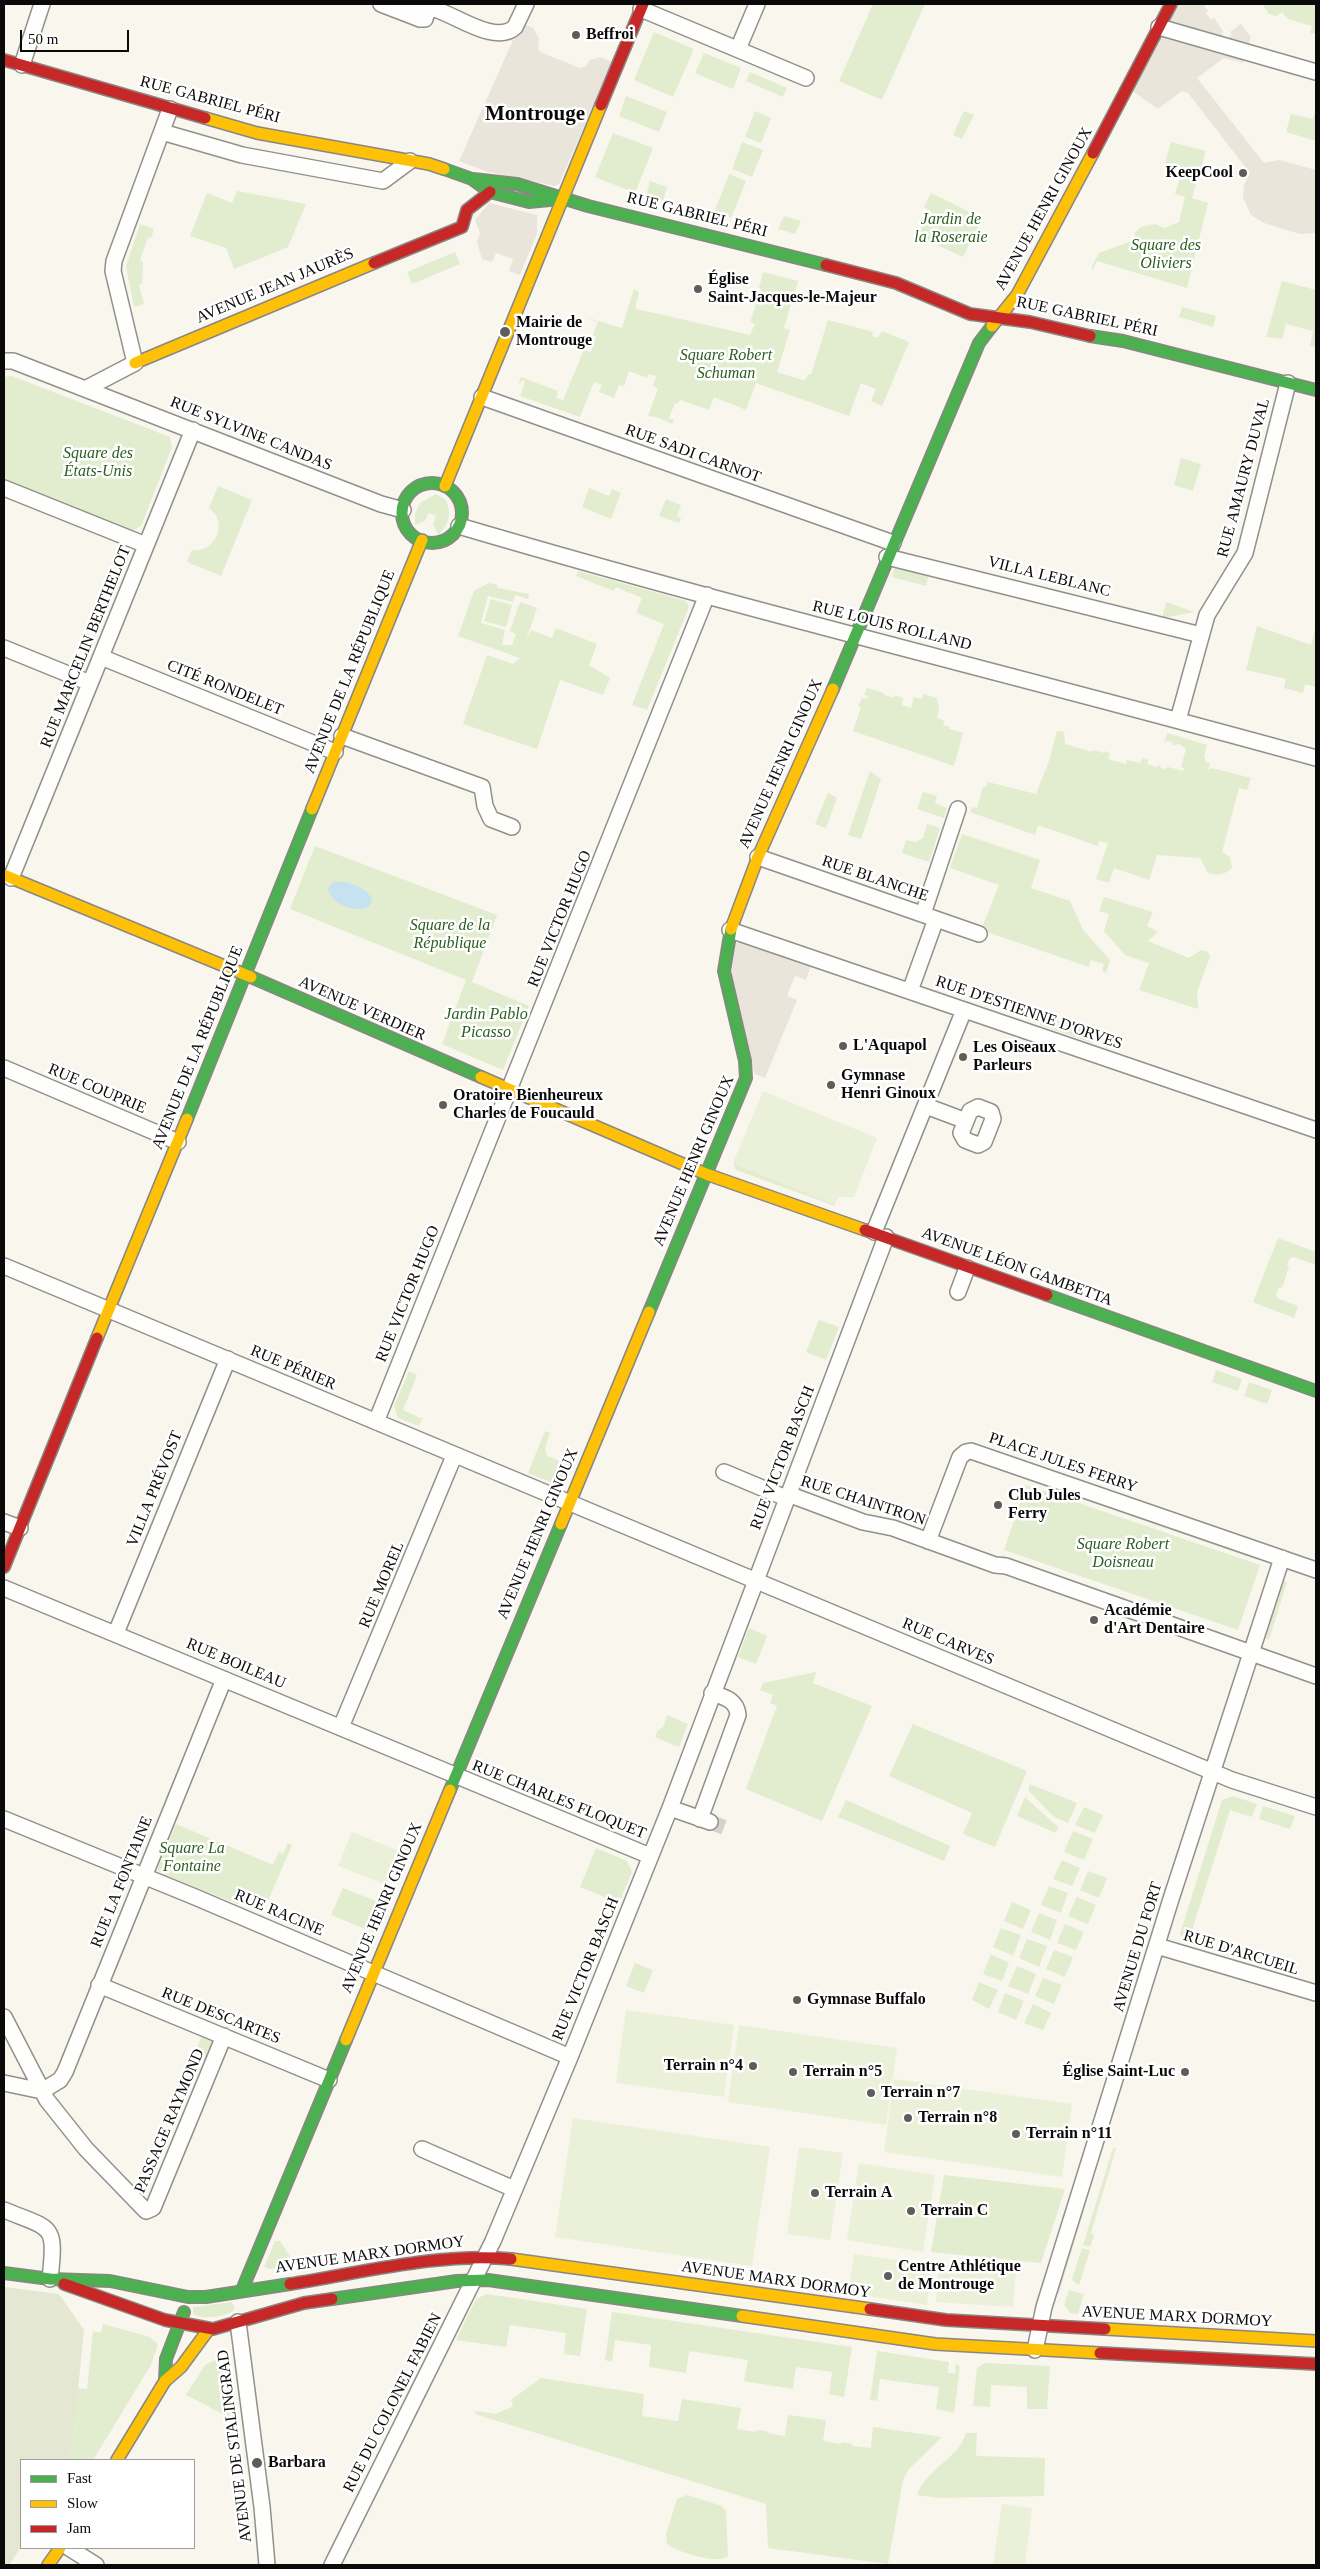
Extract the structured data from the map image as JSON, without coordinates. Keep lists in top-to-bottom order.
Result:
{
  "streets": {
    "main road": [
      "RUE GABRIEL PÉRI",
      "AVENUE HENRI GINOUX",
      "AVENUE JEAN JAURÈS",
      "AVENUE DE LA RÉPUBLIQUE",
      "AVENUE VERDIER",
      "AVENUE LÉON GAMBETTA",
      "AVENUE MARX DORMOY"
    ],
    "street": [
      "RUE SYLVINE CANDAS",
      "RUE SADI CARNOT",
      "RUE AMAURY DUVAL",
      "VILLA LEBLANC",
      "RUE LOUIS ROLLAND",
      "RUE MARCELIN BERTHELOT",
      "CITÉ RONDELET",
      "RUE BLANCHE",
      "RUE VICTOR HUGO",
      "RUE D'ESTIENNE D'ORVES",
      "RUE COUPRIE",
      "RUE PÉRIER",
      "RUE VICTOR BASCH",
      "PLACE JULES FERRY",
      "VILLA PRÉVOST",
      "RUE CHAINTRON",
      "RUE MOREL",
      "RUE CARVES",
      "RUE BOILEAU",
      "RUE CHARLES FLOQUET",
      "RUE LA FONTAINE",
      "RUE RACINE",
      "AVENUE DU FORT",
      "RUE D'ARCUEIL",
      "RUE DESCARTES",
      "PASSAGE RAYMOND",
      "RUE DU COLONEL FABIEN",
      "AVENUE DE STALINGRAD"
    ]
  },
  "crossings": [
    ["RUE GABRIEL PÉRI", "AVENUE HENRI GINOUX"],
    ["RUE GABRIEL PÉRI", "AVENUE JEAN JAURÈS"],
    ["RUE GABRIEL PÉRI", "RUE AMAURY DUVAL"],
    ["AVENUE HENRI GINOUX", "RUE SADI CARNOT"],
    ["AVENUE HENRI GINOUX", "VILLA LEBLANC"],
    ["AVENUE HENRI GINOUX", "RUE LOUIS ROLLAND"],
    ["AVENUE HENRI GINOUX", "RUE BLANCHE"],
    ["AVENUE HENRI GINOUX", "AVENUE VERDIER"],
    ["AVENUE HENRI GINOUX", "RUE D'ESTIENNE D'ORVES"],
    ["AVENUE HENRI GINOUX", "AVENUE LÉON GAMBETTA"],
    ["AVENUE HENRI GINOUX", "RUE PÉRIER"],
    ["AVENUE HENRI GINOUX", "RUE CARVES"],
    ["AVENUE HENRI GINOUX", "RUE BOILEAU"],
    ["AVENUE HENRI GINOUX", "RUE CHARLES FLOQUET"],
    ["AVENUE HENRI GINOUX", "RUE RACINE"],
    ["AVENUE HENRI GINOUX", "RUE DESCARTES"],
    ["AVENUE HENRI GINOUX", "AVENUE MARX DORMOY"],
    ["AVENUE JEAN JAURÈS", "RUE SYLVINE CANDAS"],
    ["RUE SYLVINE CANDAS", "RUE LOUIS ROLLAND"],
    ["RUE SYLVINE CANDAS", "RUE MARCELIN BERTHELOT"],
    ["RUE SYLVINE CANDAS", "AVENUE DE LA RÉPUBLIQUE"],
    ["RUE SADI CARNOT", "VILLA LEBLANC"],
    ["RUE AMAURY DUVAL", "VILLA LEBLANC"],
    ["RUE AMAURY DUVAL", "RUE LOUIS ROLLAND"],
    ["RUE LOUIS ROLLAND", "AVENUE DE LA RÉPUBLIQUE"],
    ["RUE LOUIS ROLLAND", "RUE VICTOR HUGO"],
    ["RUE MARCELIN BERTHELOT", "CITÉ RONDELET"],
    ["RUE MARCELIN BERTHELOT", "AVENUE VERDIER"],
    ["AVENUE DE LA RÉPUBLIQUE", "CITÉ RONDELET"],
    ["AVENUE DE LA RÉPUBLIQUE", "AVENUE VERDIER"],
    ["AVENUE DE LA RÉPUBLIQUE", "RUE COUPRIE"],
    ["AVENUE DE LA RÉPUBLIQUE", "RUE PÉRIER"],
    ["RUE VICTOR HUGO", "AVENUE VERDIER"],
    ["RUE VICTOR HUGO", "RUE PÉRIER"],
    ["AVENUE VERDIER", "AVENUE LÉON GAMBETTA"],
    ["RUE D'ESTIENNE D'ORVES", "RUE VICTOR BASCH"],
    ["AVENUE LÉON GAMBETTA", "RUE VICTOR BASCH"],
    ["RUE PÉRIER", "VILLA PRÉVOST"],
    ["RUE PÉRIER", "RUE MOREL"],
    ["RUE PÉRIER", "RUE CARVES"],
    ["RUE VICTOR BASCH", "RUE CHAINTRON"],
    ["RUE VICTOR BASCH", "RUE CARVES"],
    ["RUE VICTOR BASCH", "RUE CHARLES FLOQUET"],
    ["RUE VICTOR BASCH", "RUE RACINE"],
    ["RUE VICTOR BASCH", "AVENUE MARX DORMOY"],
    ["RUE VICTOR BASCH", "RUE DU COLONEL FABIEN"],
    ["PLACE JULES FERRY", "RUE CHAINTRON"],
    ["PLACE JULES FERRY", "AVENUE DU FORT"],
    ["VILLA PRÉVOST", "RUE BOILEAU"],
    ["RUE MOREL", "RUE BOILEAU"],
    ["RUE CARVES", "AVENUE DU FORT"],
    ["RUE BOILEAU", "RUE CHARLES FLOQUET"],
    ["RUE BOILEAU", "RUE LA FONTAINE"],
    ["RUE LA FONTAINE", "RUE RACINE"],
    ["RUE LA FONTAINE", "RUE DESCARTES"],
    ["RUE LA FONTAINE", "PASSAGE RAYMOND"],
    ["AVENUE DU FORT", "RUE D'ARCUEIL"],
    ["AVENUE DU FORT", "AVENUE MARX DORMOY"],
    ["RUE DESCARTES", "PASSAGE RAYMOND"],
    ["AVENUE MARX DORMOY", "RUE DU COLONEL FABIEN"]
  ],
  "districts": ["Montrouge"],
  "parks": [
    "Jardin de la Roseraie",
    "Square des Oliviers",
    "Square Robert Schuman",
    "Square des États-Unis",
    "Square de la République",
    "Jardin Pablo Picasso",
    "Square Robert Doisneau",
    "Square La Fontaine"
  ],
  "places": [
    "Beffroi",
    "KeepCool",
    "Église Saint-Jacques-le-Majeur",
    "Mairie de Montrouge",
    "L'Aquapol",
    "Les Oiseaux Parleurs",
    "Gymnase Henri Ginoux",
    "Oratoire Bienheureux Charles de Foucauld",
    "Club Jules Ferry",
    "Académie d'Art Dentaire",
    "Gymnase Buffalo",
    "Terrain n°4",
    "Terrain n°5",
    "Église Saint-Luc",
    "Terrain n°7",
    "Terrain n°8",
    "Terrain n°11",
    "Terrain A",
    "Terrain C",
    "Centre Athlétique de Montrouge",
    "Barbara"
  ],
  "legend": ["Fast", "Slow", "Jam"],
  "scale_bar": "50 m"
}
